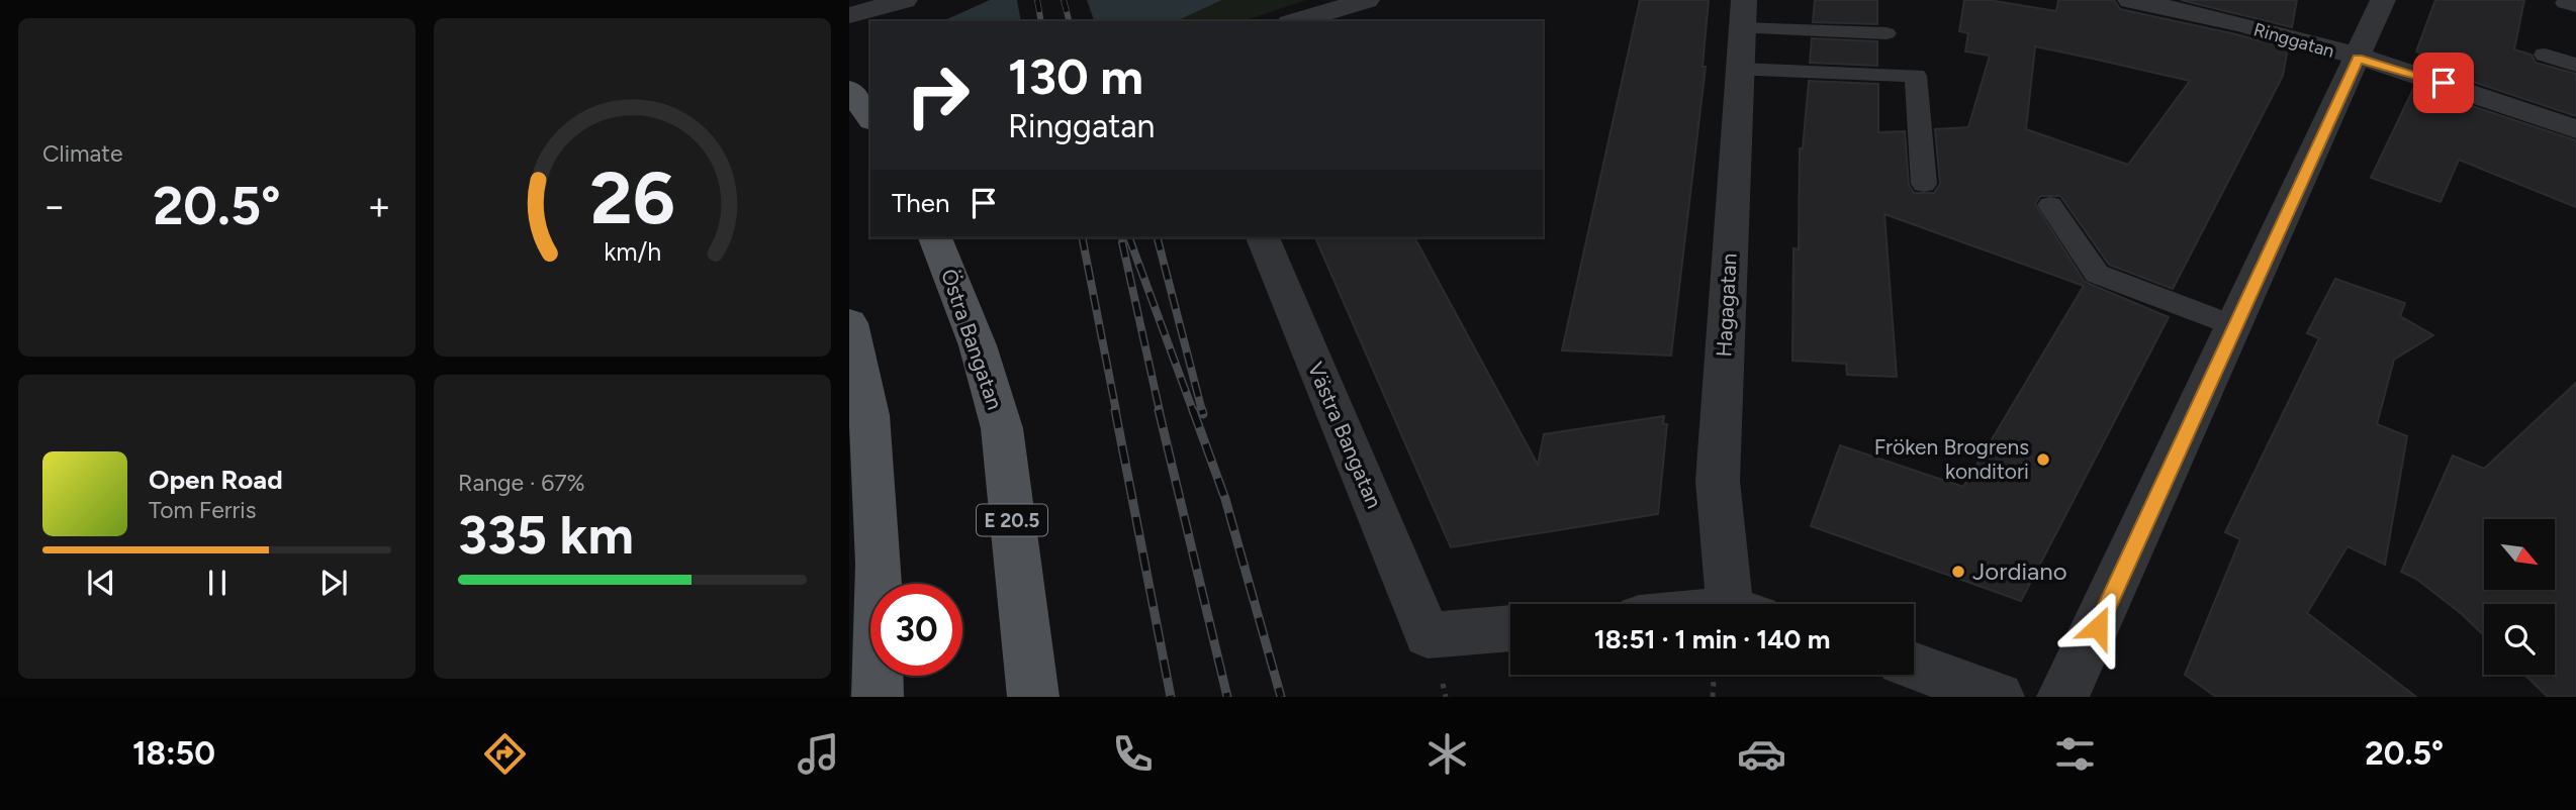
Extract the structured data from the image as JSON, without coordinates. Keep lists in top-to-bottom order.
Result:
{
  "streets": {
    "main road": ["Östra Bangatan", "E 20.5"],
    "street": ["Ringgatan", "Hagagatan", "Västra Bangatan"]
  },
  "places": ["Fröken Brogrens konditori", "Jordiano"],
  "north": "bottom right",
  "page": {
    "tile": [
      "Climate",
      ["Range · 67%", "335 km"]
    ],
    "turn": ["130 m", "Ringgatan"],
    "then": "Then",
    "heat": ["−", "20.5°", "+"],
    "song": ["Open Road", "Tom Ferris"],
    "limit": "30",
    "trip": "18:51 · 1 min · 140 m",
    "tabs": ["18:50", "20.5°"],
    "gauge": ["26", "km/h"]
  }
}
